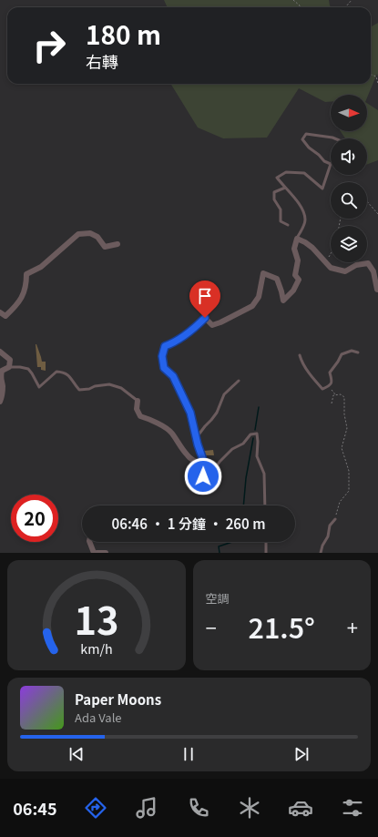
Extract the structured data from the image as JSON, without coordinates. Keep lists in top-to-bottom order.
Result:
{
  "north": "right",
  "page": {
    "turn": ["180 m", "右轉"],
    "limit": "20",
    "trip": "06:46 · 1 分鐘 · 260 m",
    "tile": "空調",
    "heat": ["−", "21.5°", "+"],
    "song": ["Paper Moons", "Ada Vale"],
    "tabs": "06:45",
    "gauge": ["13", "km/h"]
  }
}
